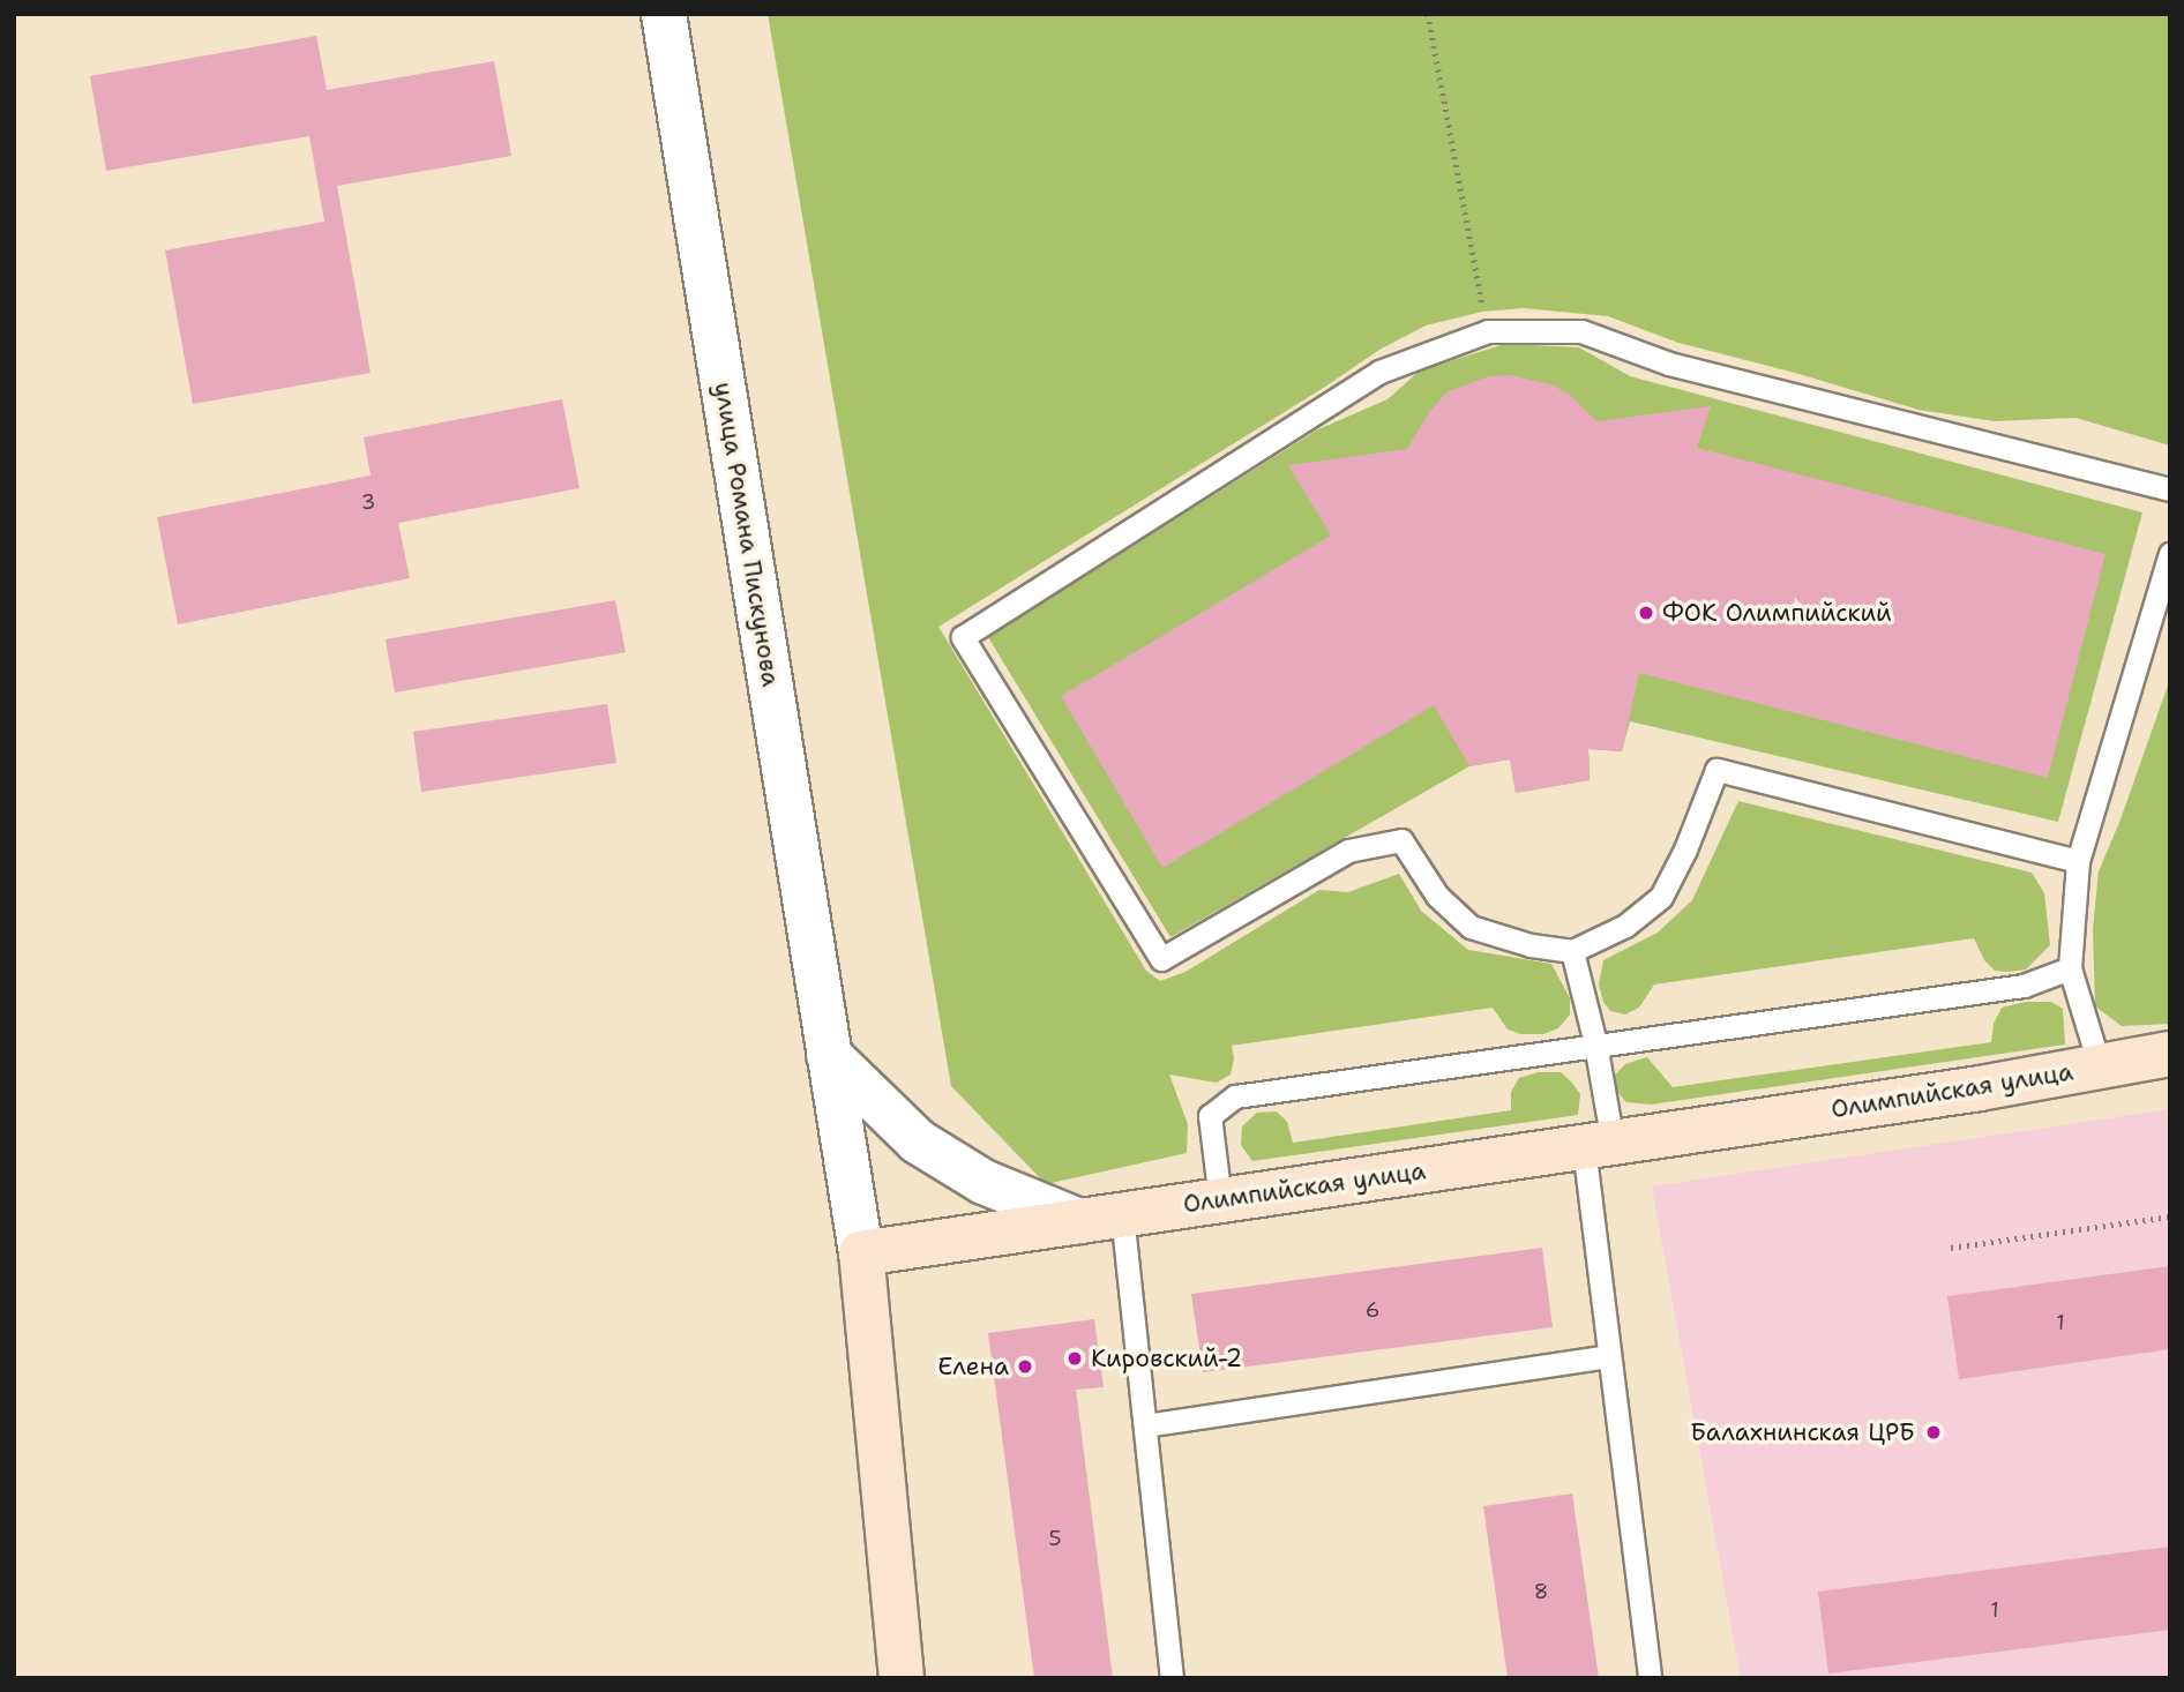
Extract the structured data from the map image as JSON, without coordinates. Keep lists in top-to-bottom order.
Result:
{
  "streets": {
    "street": ["улица Романа Пискунова", "Олимпийская улица"]
  },
  "crossings": [
    ["улица Романа Пискунова", "Олимпийская улица"]
  ],
  "places": [
    "ФОК Олимпийский",
    "Кировский-2",
    "Елена",
    "Балахнинская ЦРБ"
  ],
  "house_numbers": [
    "3",
    "6",
    "1",
    "5",
    "8",
    "1"
  ]
}
